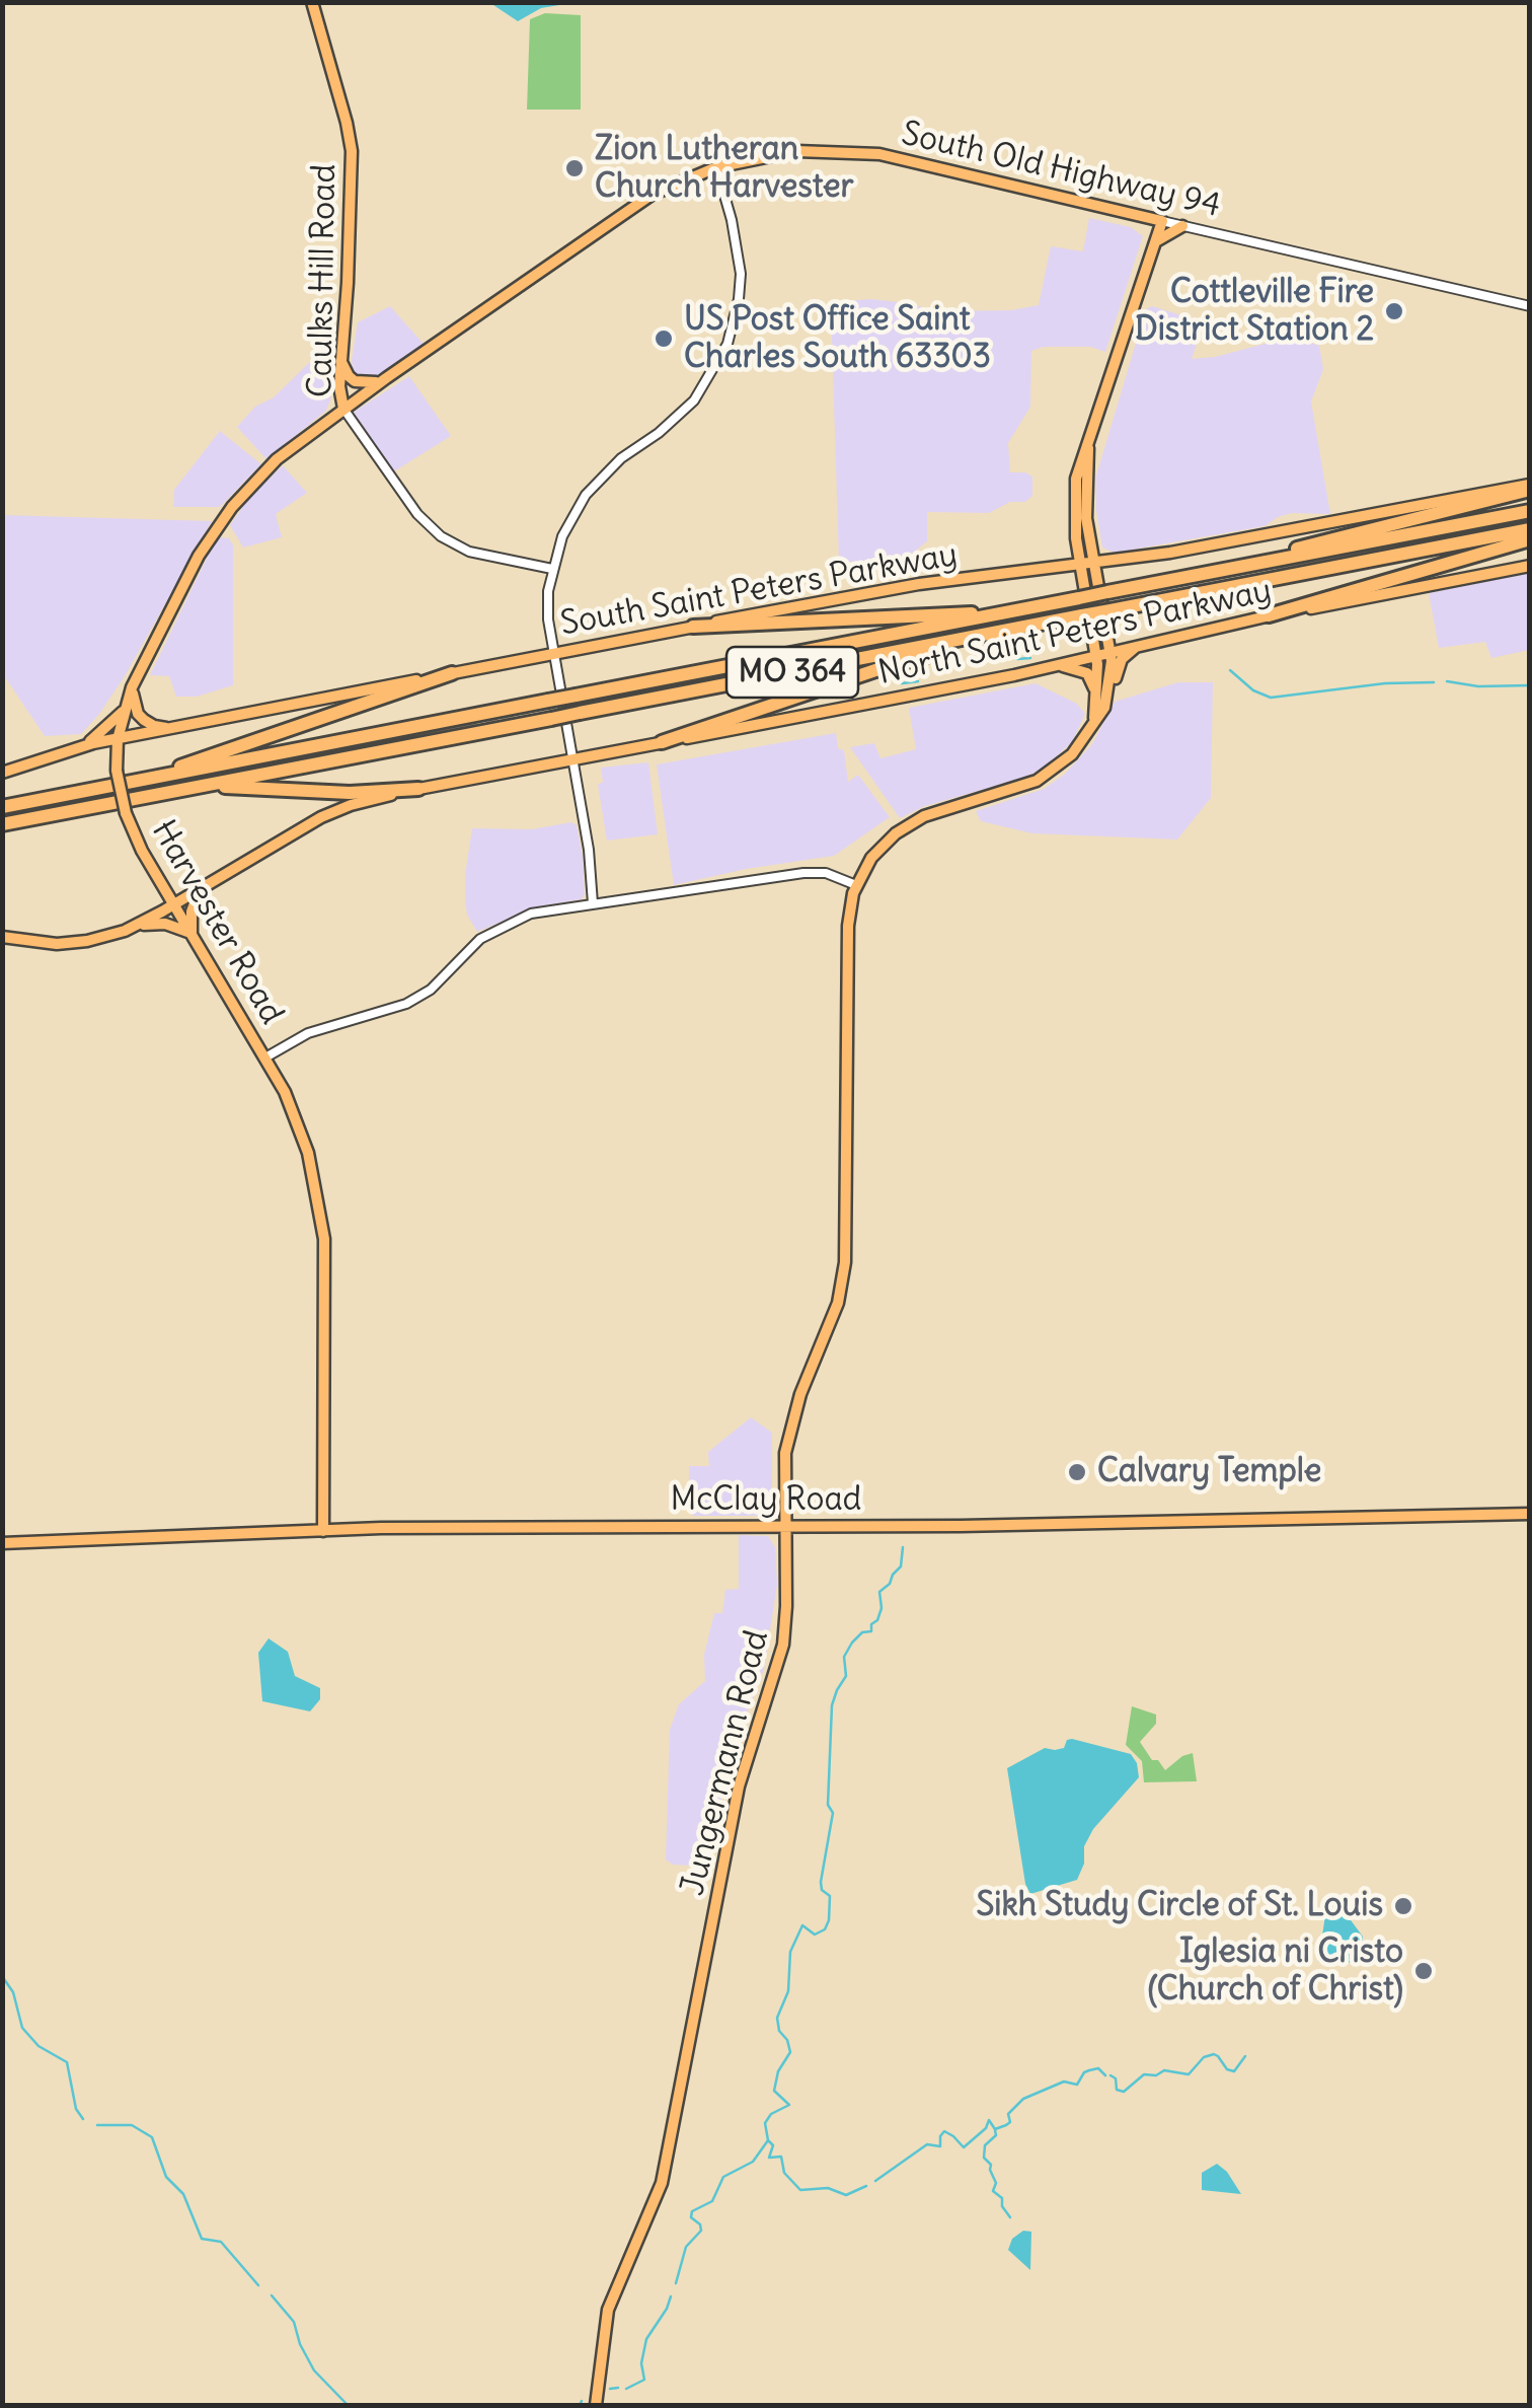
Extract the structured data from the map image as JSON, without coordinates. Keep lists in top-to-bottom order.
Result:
{
  "streets": {
    "highway": ["MO 364"],
    "main road": [
      "South Old Highway 94",
      "Caulks Hill Road",
      "South Saint Peters Parkway",
      "North Saint Peters Parkway",
      "Harvester Road",
      "McClay Road",
      "Jungermann Road"
    ]
  },
  "crossings": [
    ["South Old Highway 94", "Caulks Hill Road"],
    ["South Old Highway 94", "Harvester Road"],
    ["South Old Highway 94", "Jungermann Road"],
    ["Caulks Hill Road", "Harvester Road"],
    ["South Saint Peters Parkway", "Harvester Road"],
    ["South Saint Peters Parkway", "Jungermann Road"],
    ["North Saint Peters Parkway", "Harvester Road"],
    ["North Saint Peters Parkway", "Jungermann Road"],
    ["Harvester Road", "McClay Road"],
    ["McClay Road", "Jungermann Road"]
  ],
  "places": [
    "Zion Lutheran Church Harvester",
    "Cottleville Fire District Station 2",
    "US Post Office Saint Charles South 63303",
    "Calvary Temple",
    "Sikh Study Circle of St. Louis",
    "Iglesia ni Cristo (Church of Christ)"
  ]
}
